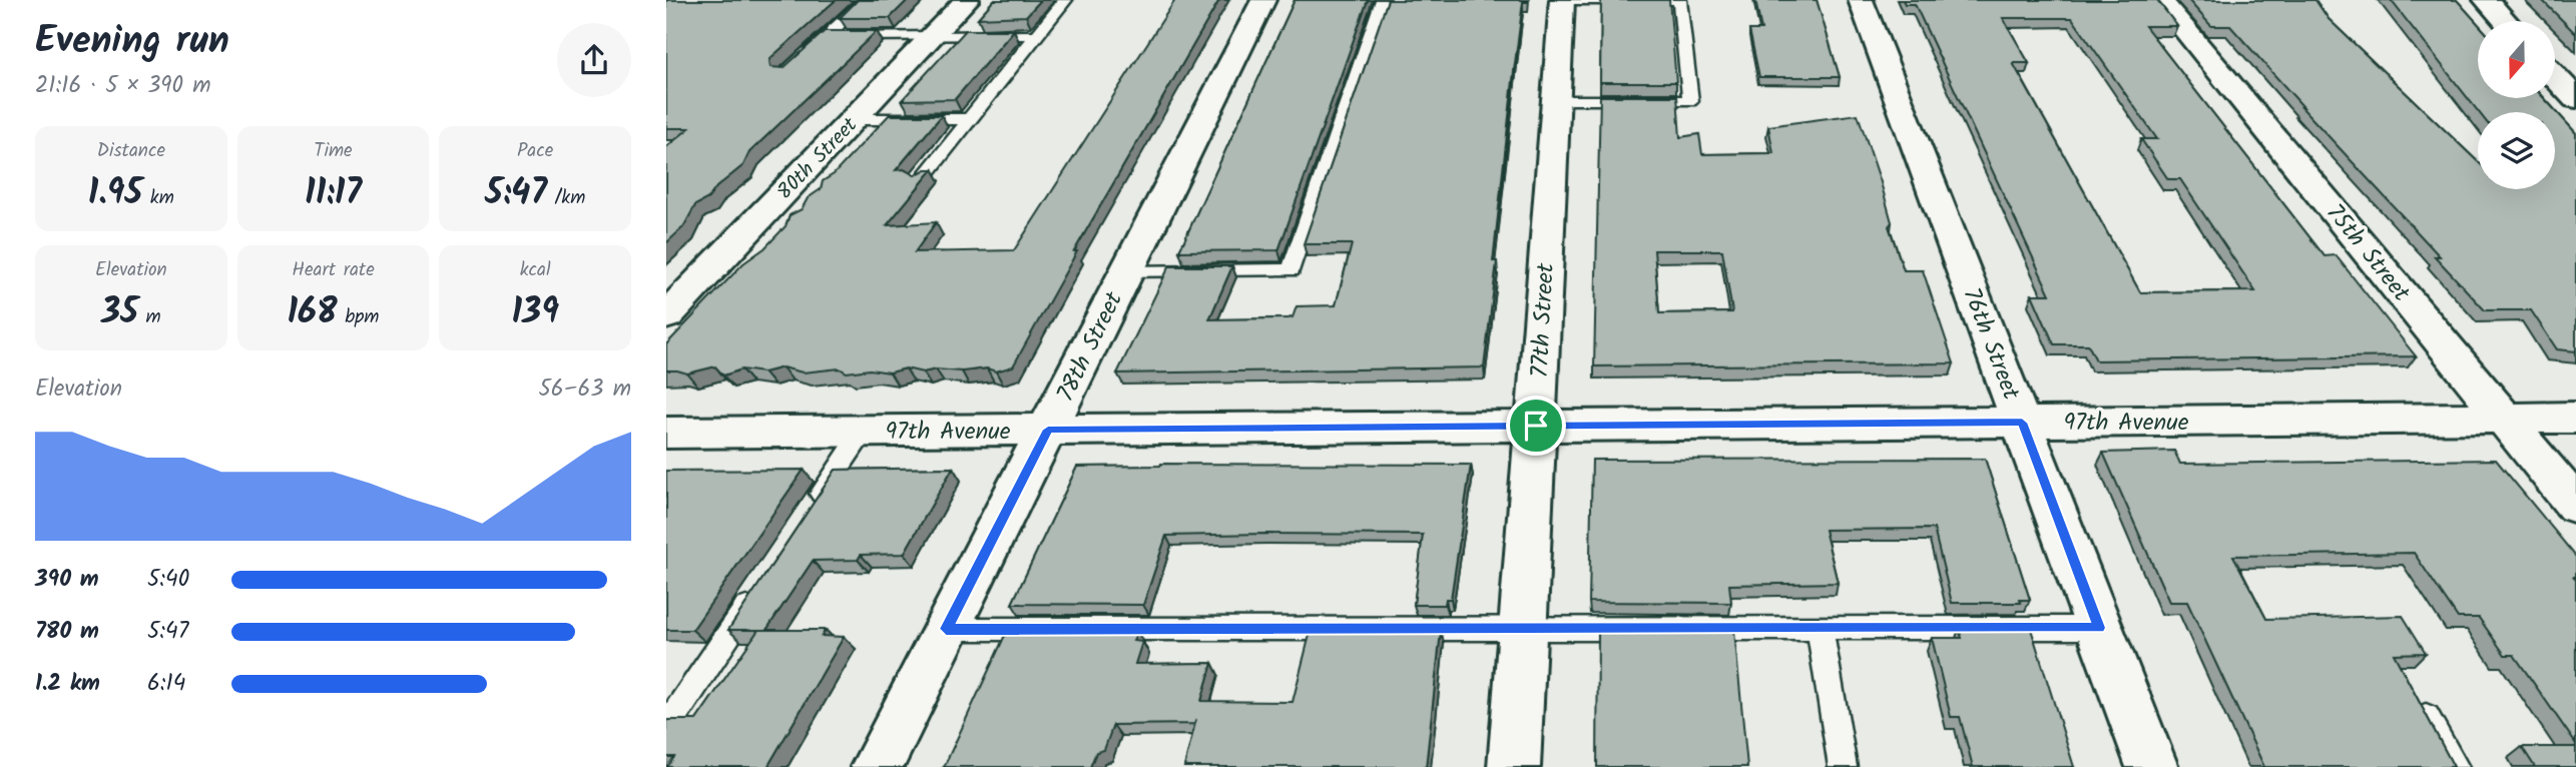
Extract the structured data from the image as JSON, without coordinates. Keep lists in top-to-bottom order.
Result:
{
  "streets": {
    "street": [
      "80th Street",
      "75th Street",
      "77th Street",
      "76th Street",
      "78th Street",
      "97th Avenue"
    ]
  },
  "crossings": [
    ["75th Street", "97th Avenue"],
    ["77th Street", "97th Avenue"],
    ["76th Street", "97th Avenue"],
    ["78th Street", "97th Avenue"]
  ],
  "north": "bottom",
  "page": {
    "heading": ["Evening run", "21:16 · 5 × 390 m"],
    "stats": [
      ["Distance", "1.95 km"],
      ["Time", "11:17"],
      ["Pace", "5:47 /km"],
      ["Elevation", "35 m"],
      ["Heart rate", "168 bpm"],
      ["kcal", "139"]
    ],
    "chart": ["Elevation", "56–63 m"],
    "list": [
      {
        "name": "390 m",
        "note": "5:40"
      },
      {
        "name": "780 m",
        "note": "5:47"
      },
      {
        "name": "1.2 km",
        "note": "6:14"
      }
    ]
  }
}
